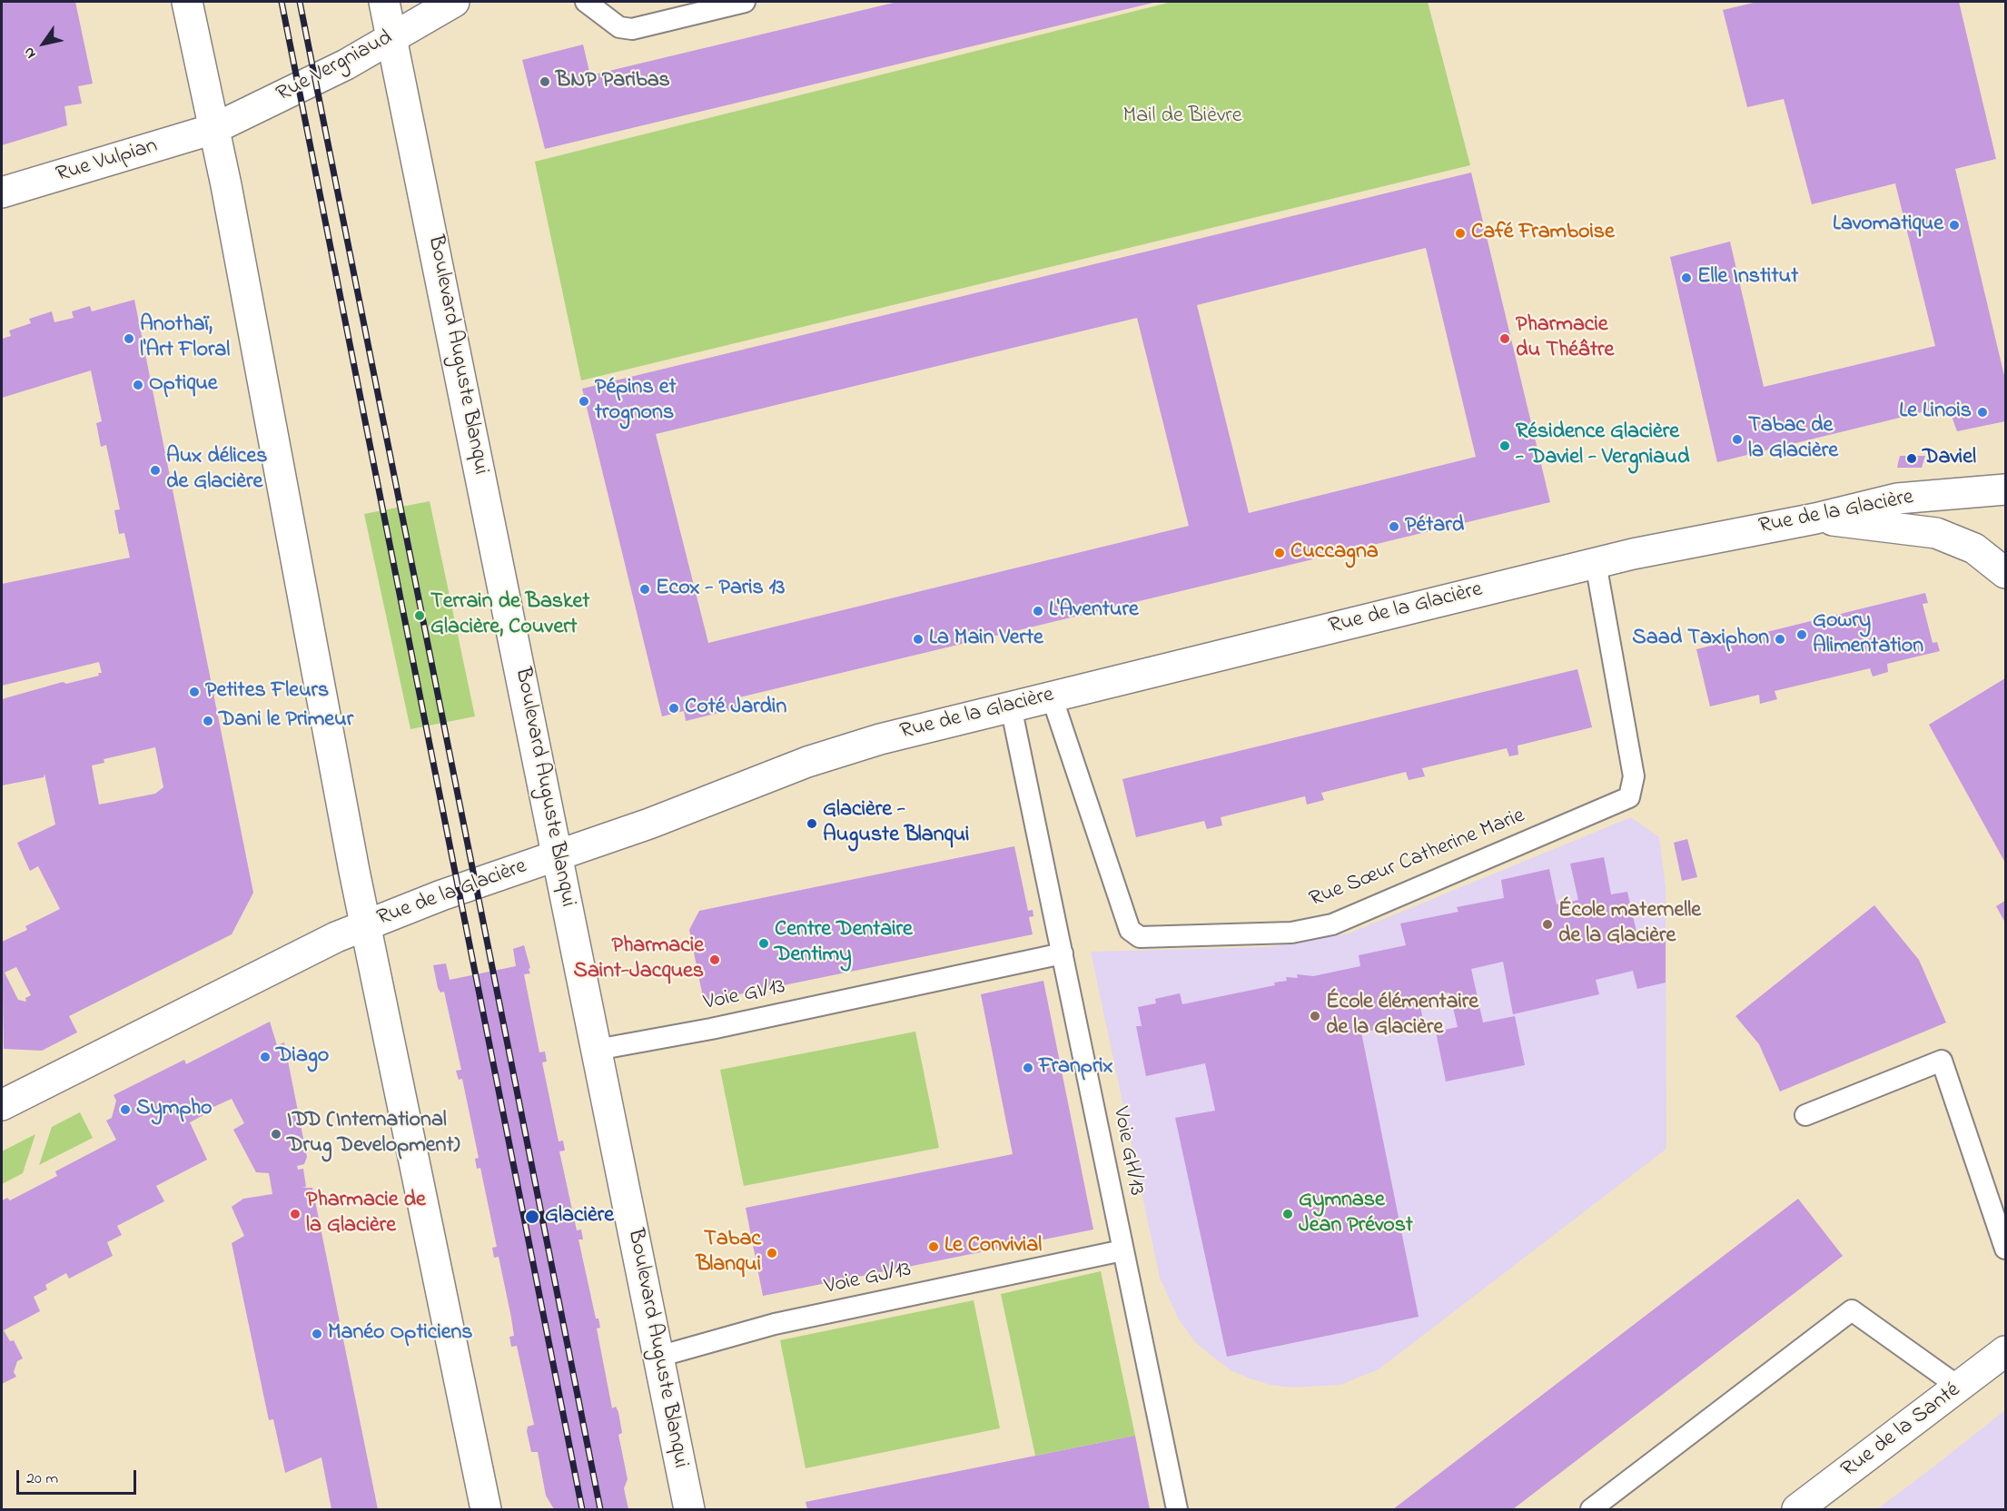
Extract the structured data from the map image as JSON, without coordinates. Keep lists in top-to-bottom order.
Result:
{
  "streets": {
    "street": [
      "Rue Vergniaud",
      "Rue Vulpian",
      "Boulevard Auguste Blanqui",
      "Rue de la Glacière",
      "Rue de la Santé"
    ],
    "lane": [
      "Rue Sœur Catherine Marie",
      "Voie GI/13",
      "Voie GH/13",
      "Voie GJ/13"
    ]
  },
  "crossings": [
    ["Rue Vergniaud", "Rue Vulpian"],
    ["Rue Vergniaud", "Boulevard Auguste Blanqui"],
    ["Boulevard Auguste Blanqui", "Rue de la Glacière"],
    ["Boulevard Auguste Blanqui", "Voie GI/13"],
    ["Boulevard Auguste Blanqui", "Voie GJ/13"],
    ["Rue de la Glacière", "Rue Sœur Catherine Marie"],
    ["Rue de la Glacière", "Voie GH/13"],
    ["Voie GI/13", "Voie GH/13"],
    ["Voie GH/13", "Voie GJ/13"]
  ],
  "parks": ["Mail de Bièvre"],
  "places": [
    "BNP Paribas",
    "Lavomatique",
    "Café Framboise",
    "Elle Institut",
    "Anothaï, l'Art Floral",
    "Pharmacie du Théâtre",
    "Optique",
    "Pépins et trognons",
    "Le Linois",
    "Tabac de la Glacière",
    "Résidence Glacière - Daviel - Vergniaud",
    "Daviel",
    "Aux délices de Glacière",
    "Pétard",
    "Cuccagna",
    "Ecox - Paris 13",
    "L'Aventure",
    "Terrain de Basket Glacière, Couvert",
    "Gowry Alimentation",
    "La Main Verte",
    "Saad Taxiphon",
    "Petites Fleurs",
    "Coté Jardin",
    "Dani le Primeur",
    "Glacière - Auguste Blanqui",
    "École maternelle de la Glacière",
    "Centre Dentaire Dentimy",
    "Pharmacie Saint-Jacques",
    "École élémentaire de la Glacière",
    "Diago",
    "Franprix",
    "Sympho",
    "IDD (International Drug Development)",
    "Pharmacie de la Glacière",
    "Gymnase Jean Prévost",
    "Glacière",
    "Le Convivial",
    "Tabac Blanqui",
    "Manéo Opticiens"
  ],
  "scale_bar": "20 m",
  "north": "bottom left"
}
